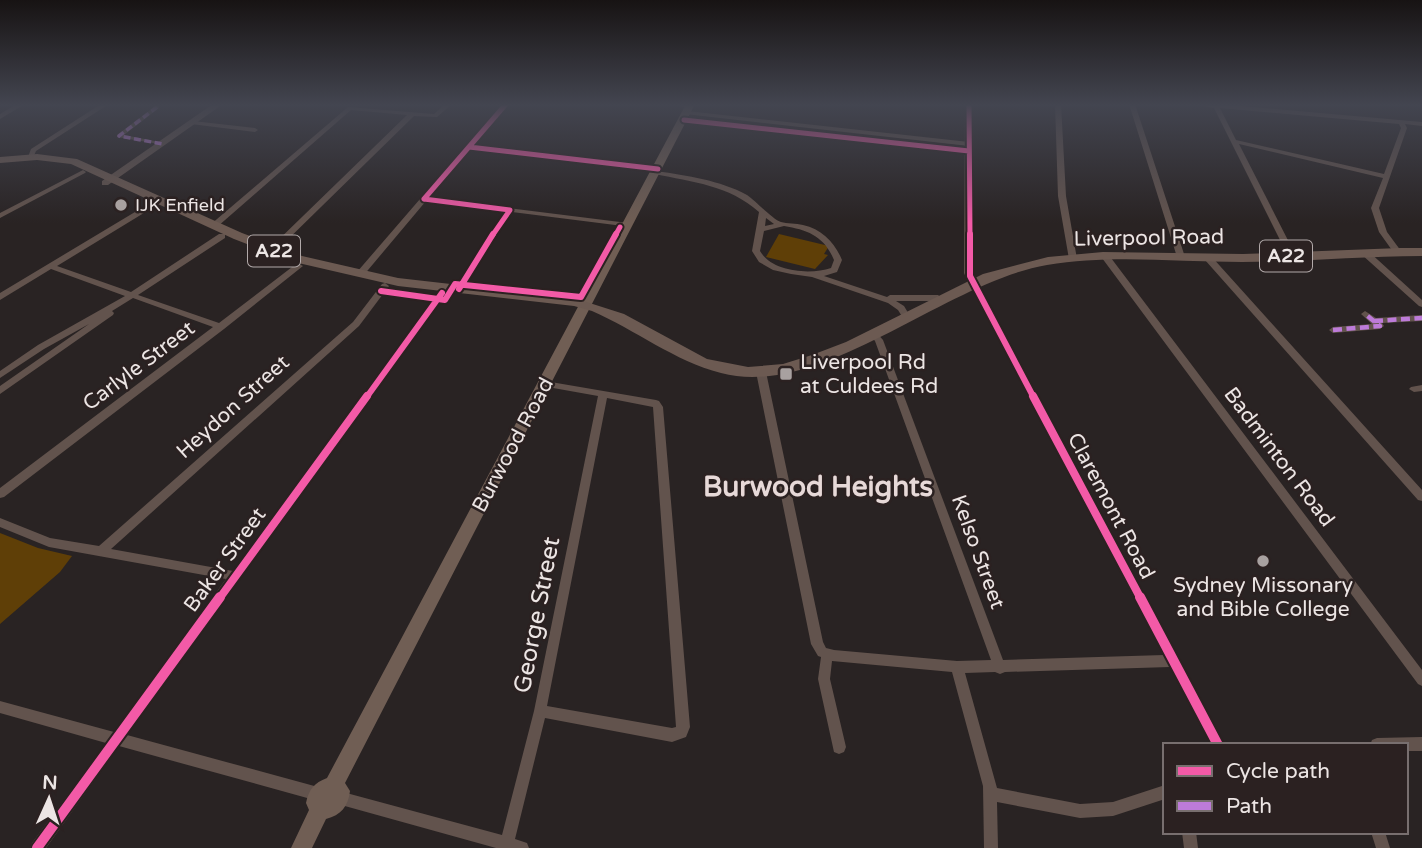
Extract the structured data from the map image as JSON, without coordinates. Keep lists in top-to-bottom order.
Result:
{
  "streets": {
    "highway": ["Liverpool Road", "A22"],
    "main road": ["Burwood Road"],
    "street": [
      "Carlyle Street",
      "Heydon Street",
      "Badminton Road",
      "Claremont Road",
      "Kelso Street",
      "Baker Street",
      "George Street"
    ]
  },
  "crossings": [
    ["Liverpool Road", "Carlyle Street"],
    ["Liverpool Road", "Heydon Street"],
    ["Liverpool Road", "Burwood Road"],
    ["Liverpool Road", "Badminton Road"],
    ["Liverpool Road", "Claremont Road"],
    ["Liverpool Road", "Kelso Street"],
    ["Liverpool Road", "Baker Street"]
  ],
  "districts": ["Burwood Heights"],
  "places": {
    "other": ["IJK Enfield", "Sydney Missonary and Bible College"],
    "transit": ["Liverpool Rd at Culdees Rd"]
  },
  "legend": ["Cycle path", "Path"],
  "north": "top"
}
